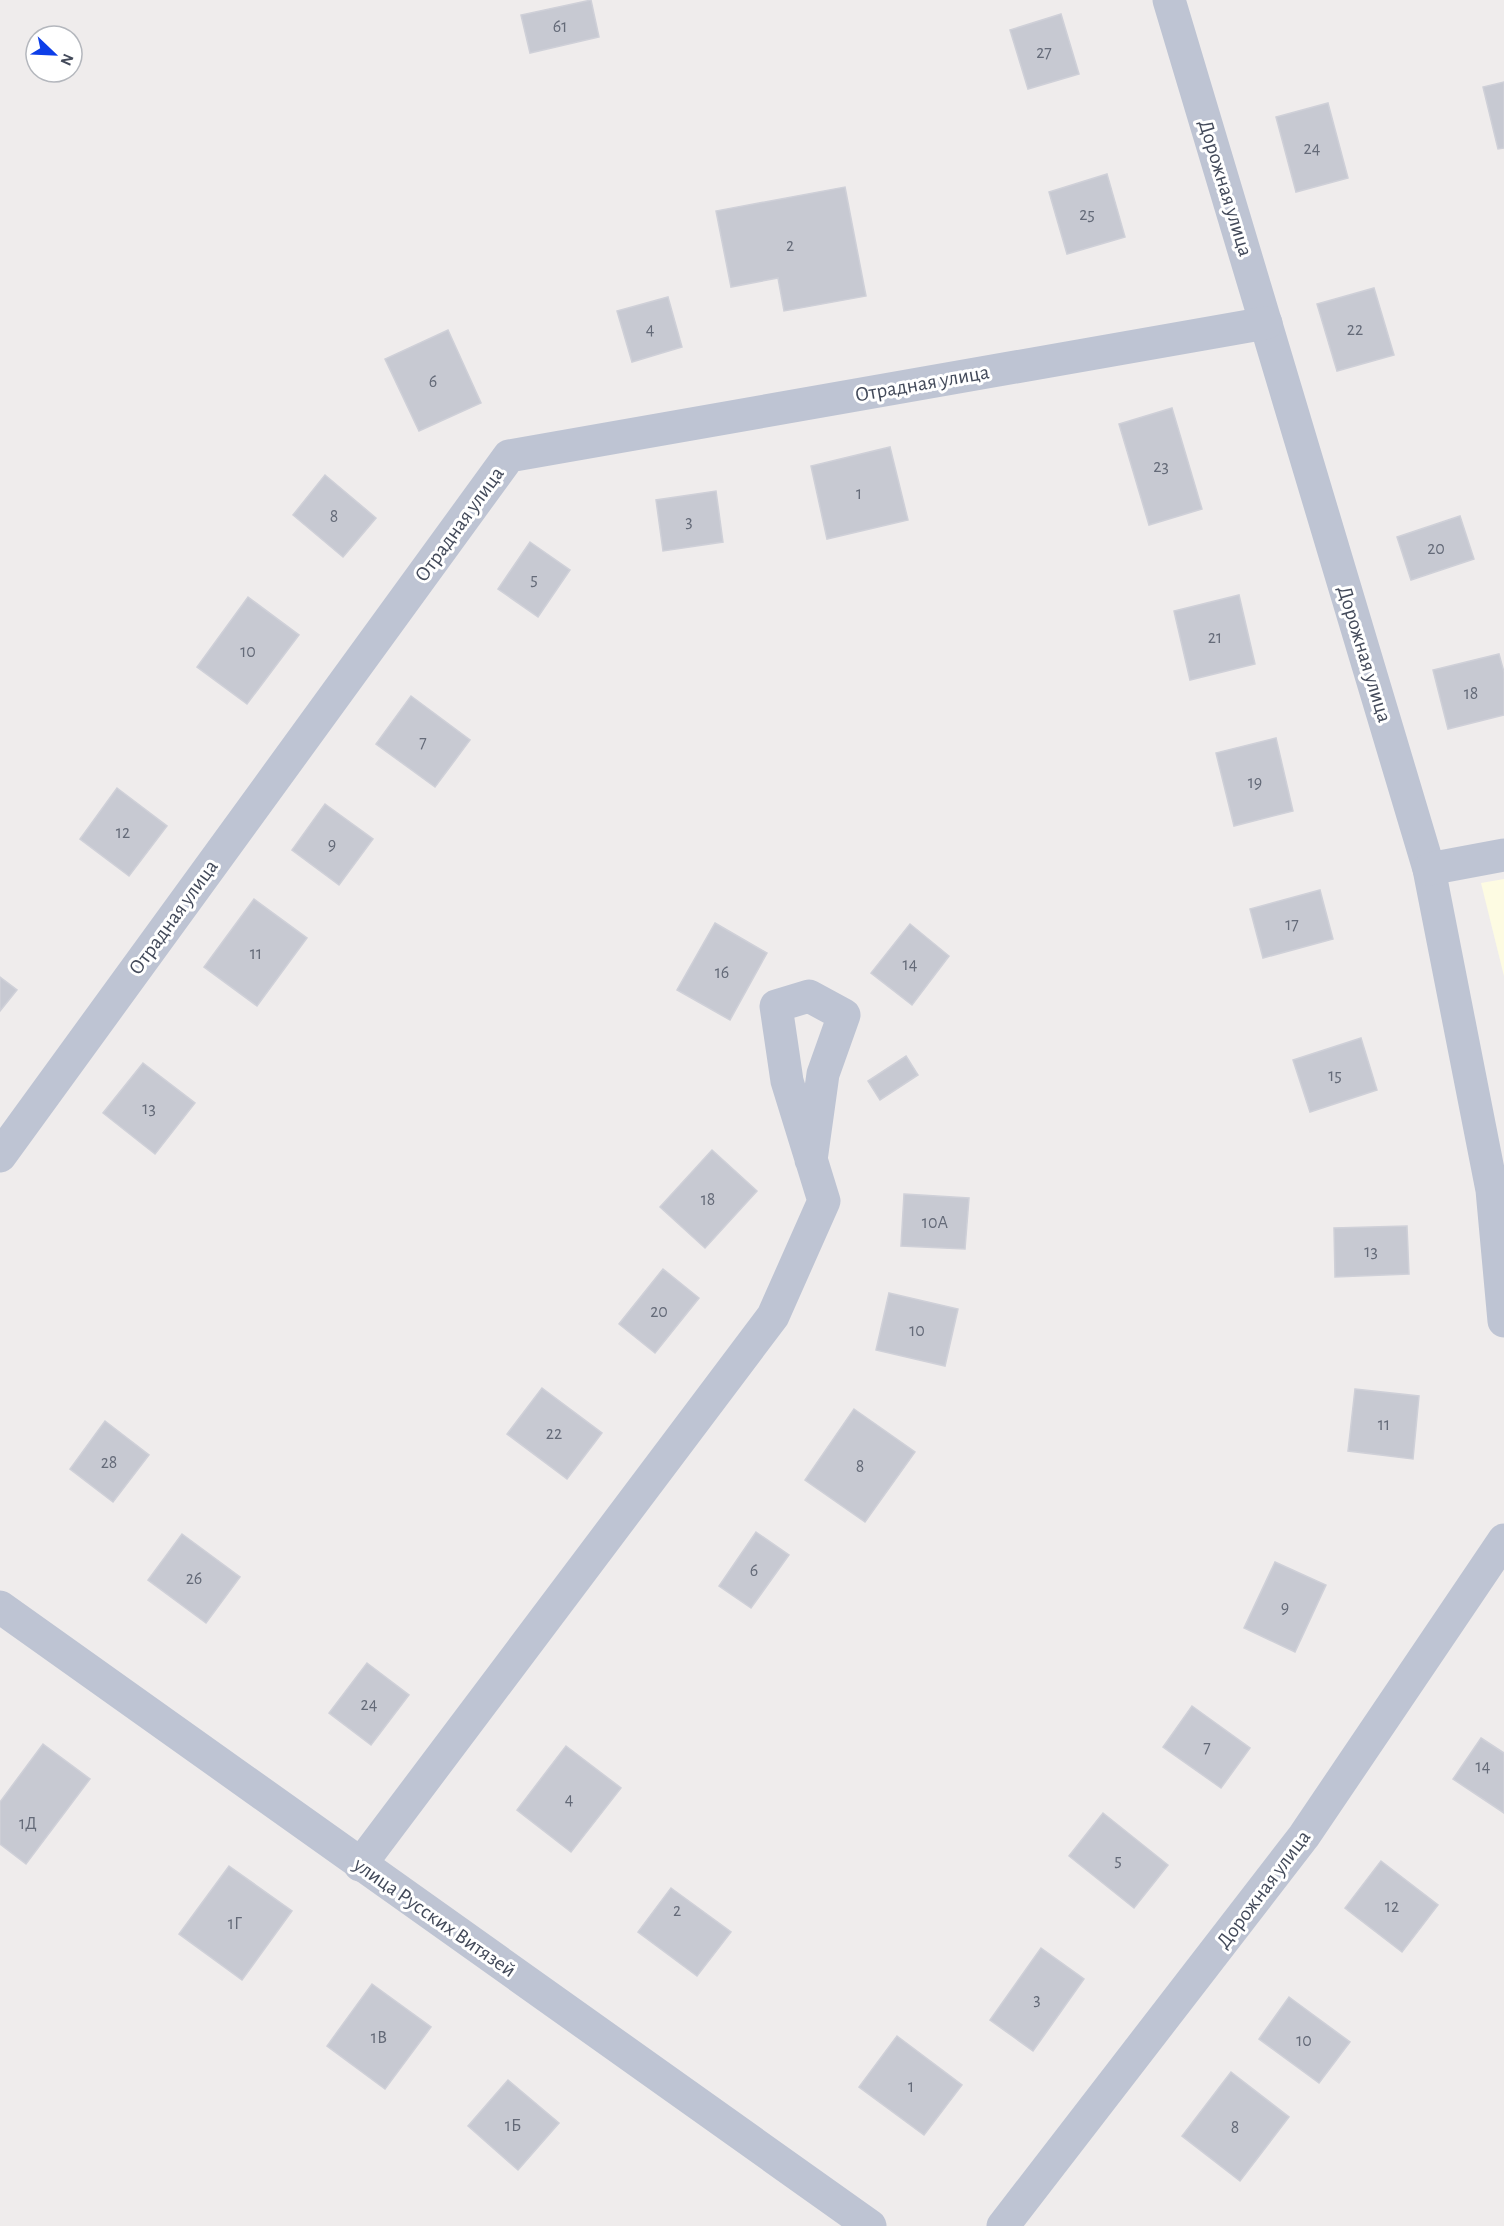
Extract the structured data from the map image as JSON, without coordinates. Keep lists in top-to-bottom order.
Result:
{
  "streets": {
    "street": ["Дорожная улица", "Отрадная улица", "улица Русских Витязей"]
  },
  "crossings": [
    ["Дорожная улица", "Отрадная улица"]
  ],
  "house_numbers": [
    "61",
    "27",
    "24",
    "25",
    "2",
    "4",
    "22",
    "6",
    "23",
    "1",
    "8",
    "3",
    "20",
    "5",
    "21",
    "10",
    "18",
    "7",
    "19",
    "12",
    "9",
    "17",
    "11",
    "14",
    "16",
    "15",
    "13",
    "18",
    "10А",
    "13",
    "20",
    "10",
    "11",
    "22",
    "28",
    "8",
    "6",
    "26",
    "9",
    "24",
    "7",
    "14",
    "4",
    "1Д",
    "5",
    "12",
    "2",
    "1Г",
    "3",
    "1В",
    "10",
    "1",
    "1Б",
    "8"
  ],
  "north": "bottom right"
}
